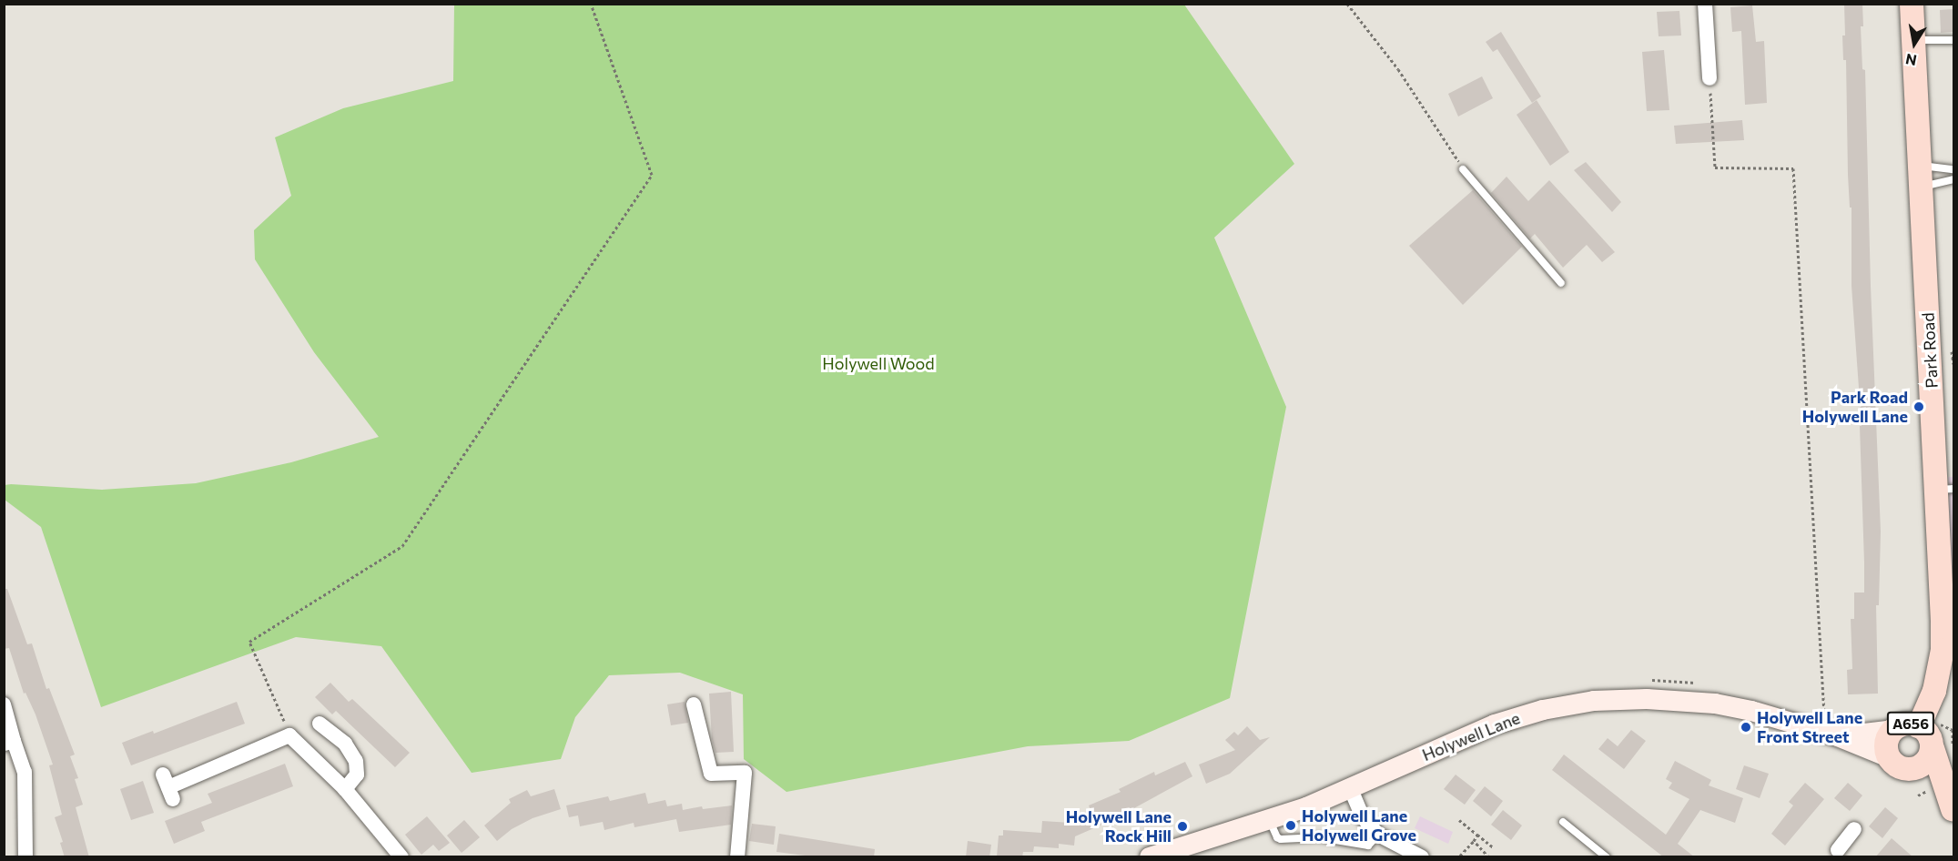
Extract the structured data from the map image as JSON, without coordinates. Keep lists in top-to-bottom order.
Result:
{
  "streets": {
    "main road": ["Park Road", "A656", "Holywell Lane"]
  },
  "crossings": [
    ["Park Road", "A656"],
    ["Park Road", "Holywell Lane"],
    ["A656", "Holywell Lane"]
  ],
  "parks": ["Holywell Wood"],
  "places": [
    "Park Road Holywell Lane",
    "Holywell Lane Front Street",
    "Holywell Lane Holywell Grove",
    "Holywell Lane Rock Hill"
  ],
  "north": "bottom"
}
